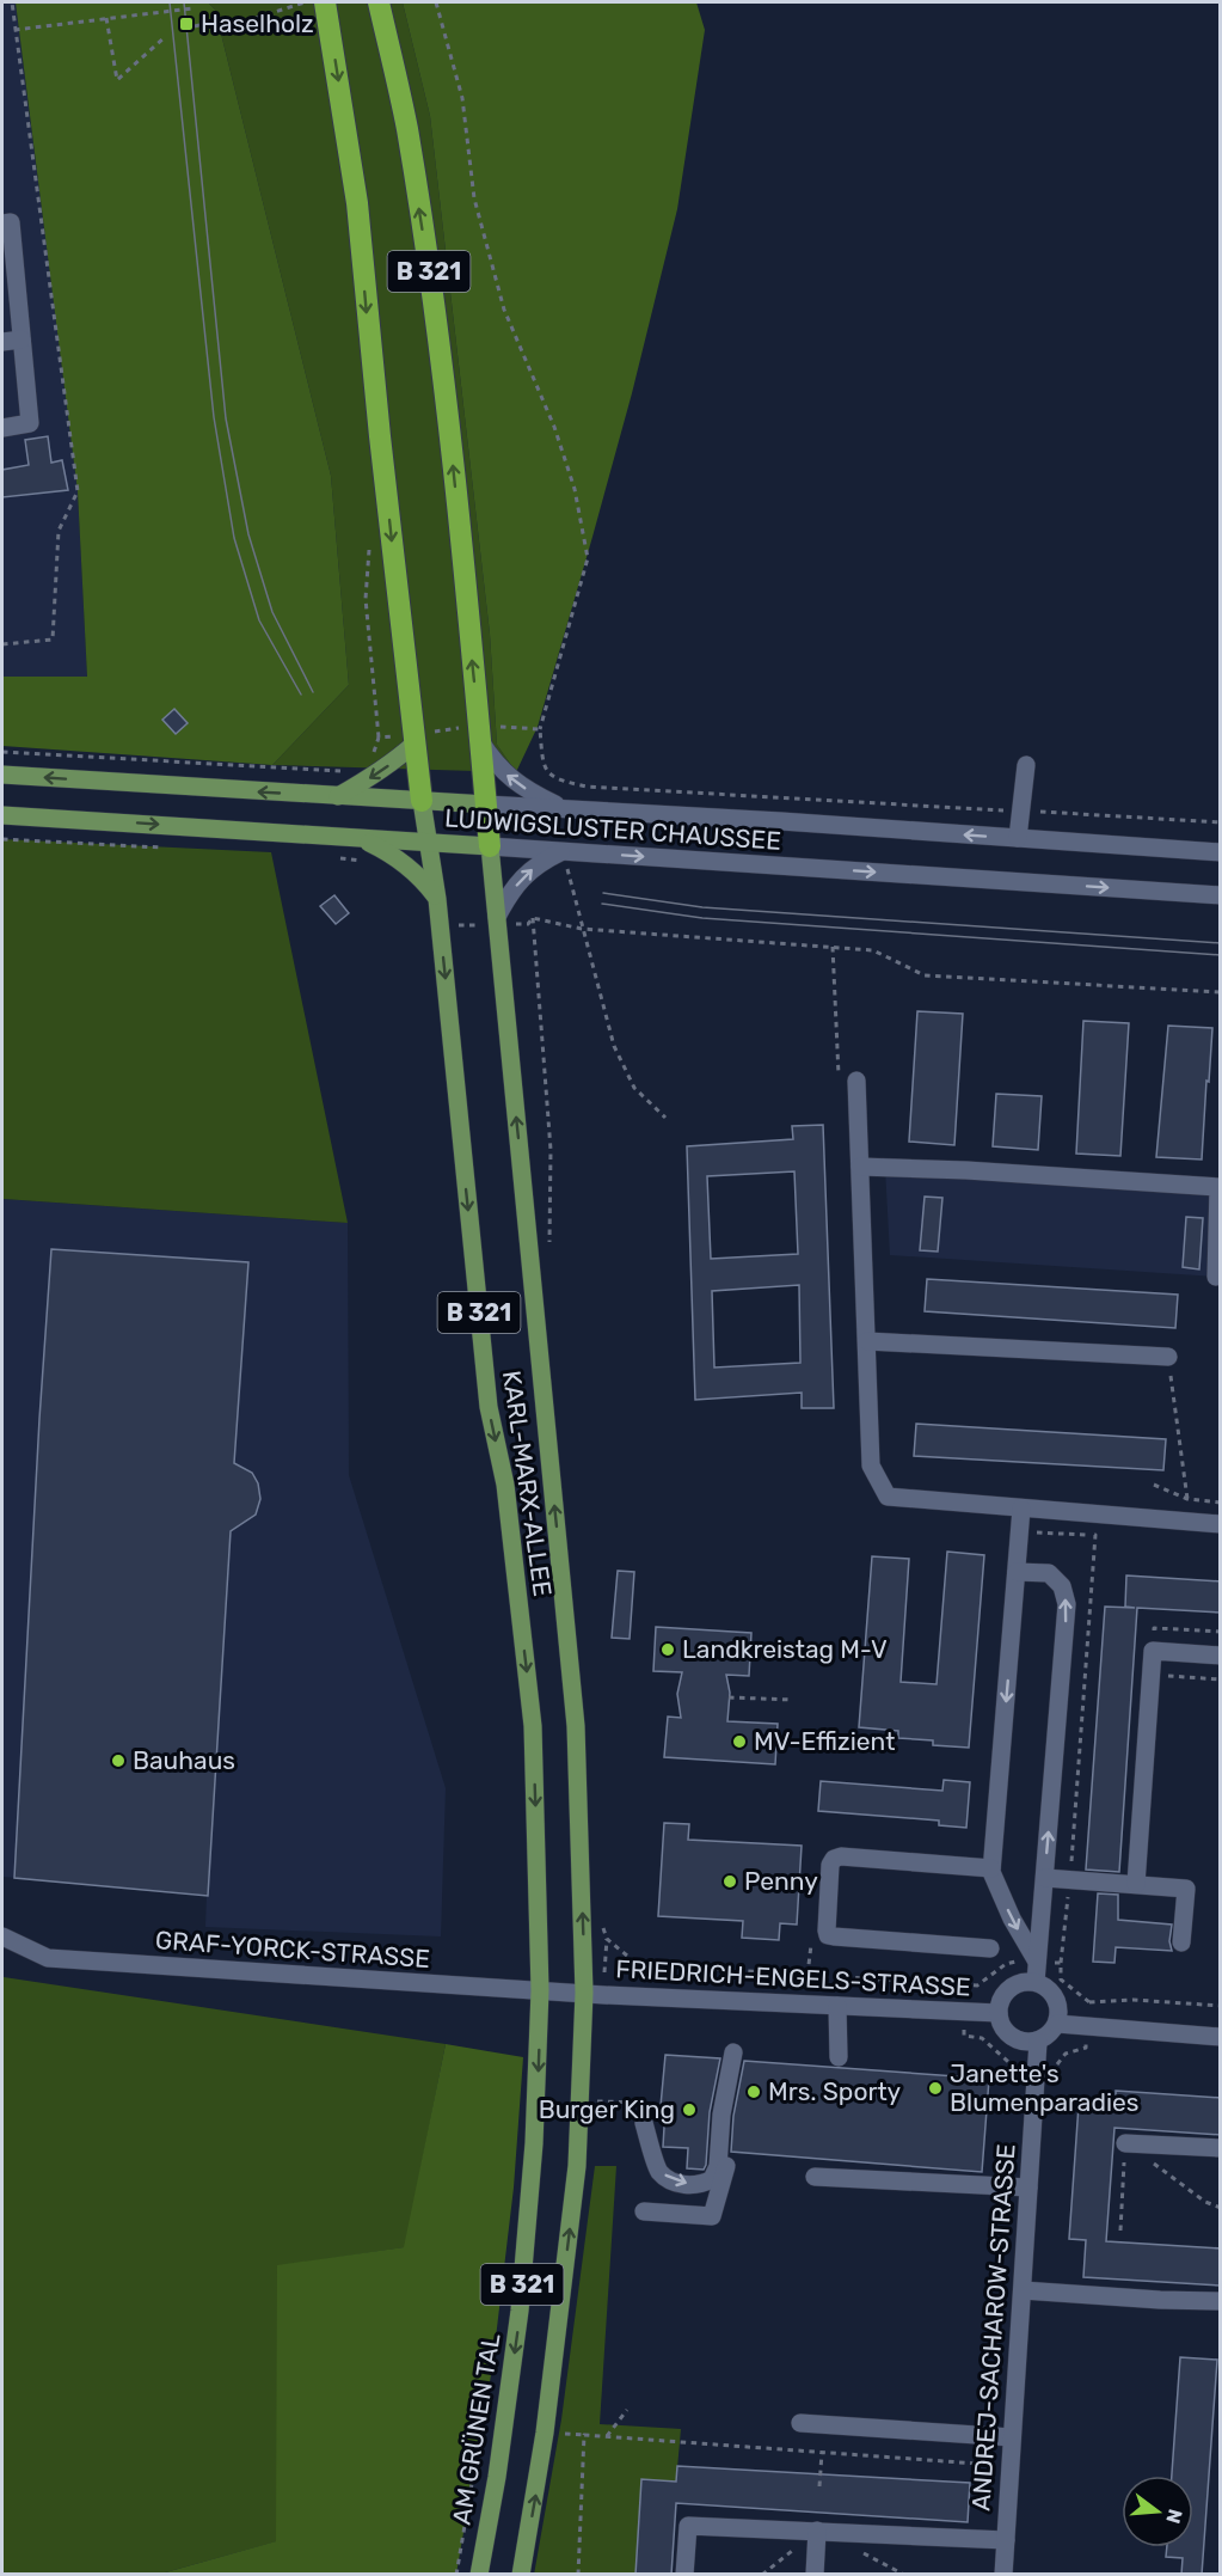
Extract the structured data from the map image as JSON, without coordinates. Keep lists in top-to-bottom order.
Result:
{
  "streets": {
    "highway": ["B 321"],
    "main road": ["LUDWIGSLUSTER CHAUSSEE", "KARL-MARX-ALLEE", "AM GRÜNEN TAL"],
    "street": ["GRAF-YORCK-STRASSE", "FRIEDRICH-ENGELS-STRASSE", "ANDREJ-SACHAROW-STRASSE"]
  },
  "crossings": [
    ["B 321", "LUDWIGSLUSTER CHAUSSEE"],
    ["B 321", "KARL-MARX-ALLEE"],
    ["B 321", "GRAF-YORCK-STRASSE"],
    ["B 321", "FRIEDRICH-ENGELS-STRASSE"],
    ["KARL-MARX-ALLEE", "GRAF-YORCK-STRASSE"],
    ["KARL-MARX-ALLEE", "FRIEDRICH-ENGELS-STRASSE"],
    ["KARL-MARX-ALLEE", "AM GRÜNEN TAL"],
    ["GRAF-YORCK-STRASSE", "FRIEDRICH-ENGELS-STRASSE"],
    ["GRAF-YORCK-STRASSE", "AM GRÜNEN TAL"],
    ["FRIEDRICH-ENGELS-STRASSE", "ANDREJ-SACHAROW-STRASSE"]
  ],
  "places": {
    "transit": ["Haselholz"],
    "other": [
      "Landkreistag M-V",
      "MV-Effizient",
      "Bauhaus",
      "Penny",
      "Janette's Blumenparadies",
      "Mrs. Sporty",
      "Burger King"
    ]
  },
  "north": "right"
}
